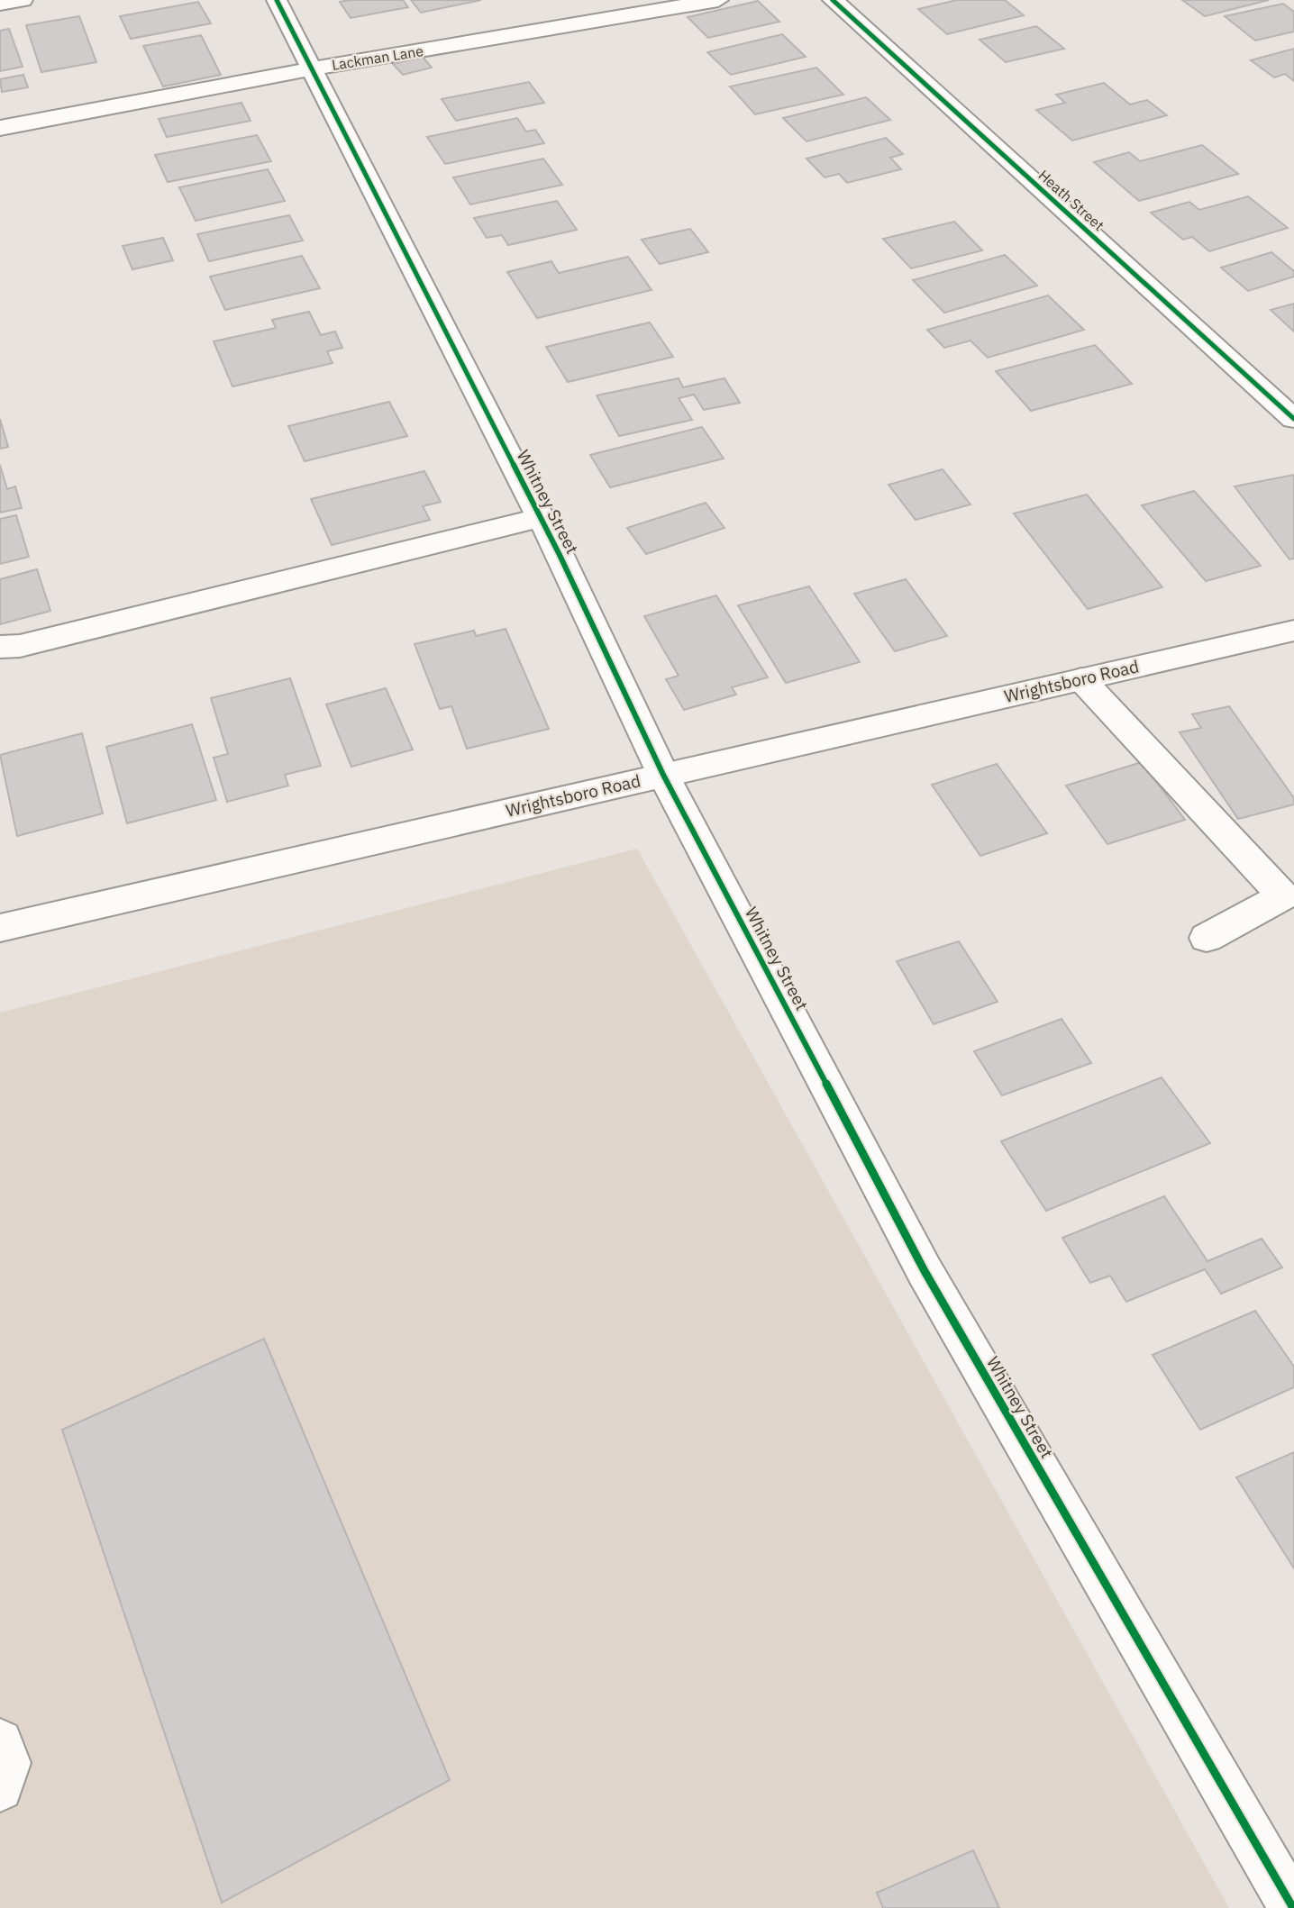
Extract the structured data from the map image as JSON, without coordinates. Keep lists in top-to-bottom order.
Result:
{
  "streets": {
    "street": [
      "Lackman Lane",
      "Heath Street",
      "Whitney Street",
      "Wrightsboro Road"
    ]
  },
  "crossings": [
    ["Lackman Lane", "Whitney Street"],
    ["Whitney Street", "Wrightsboro Road"]
  ]
}
